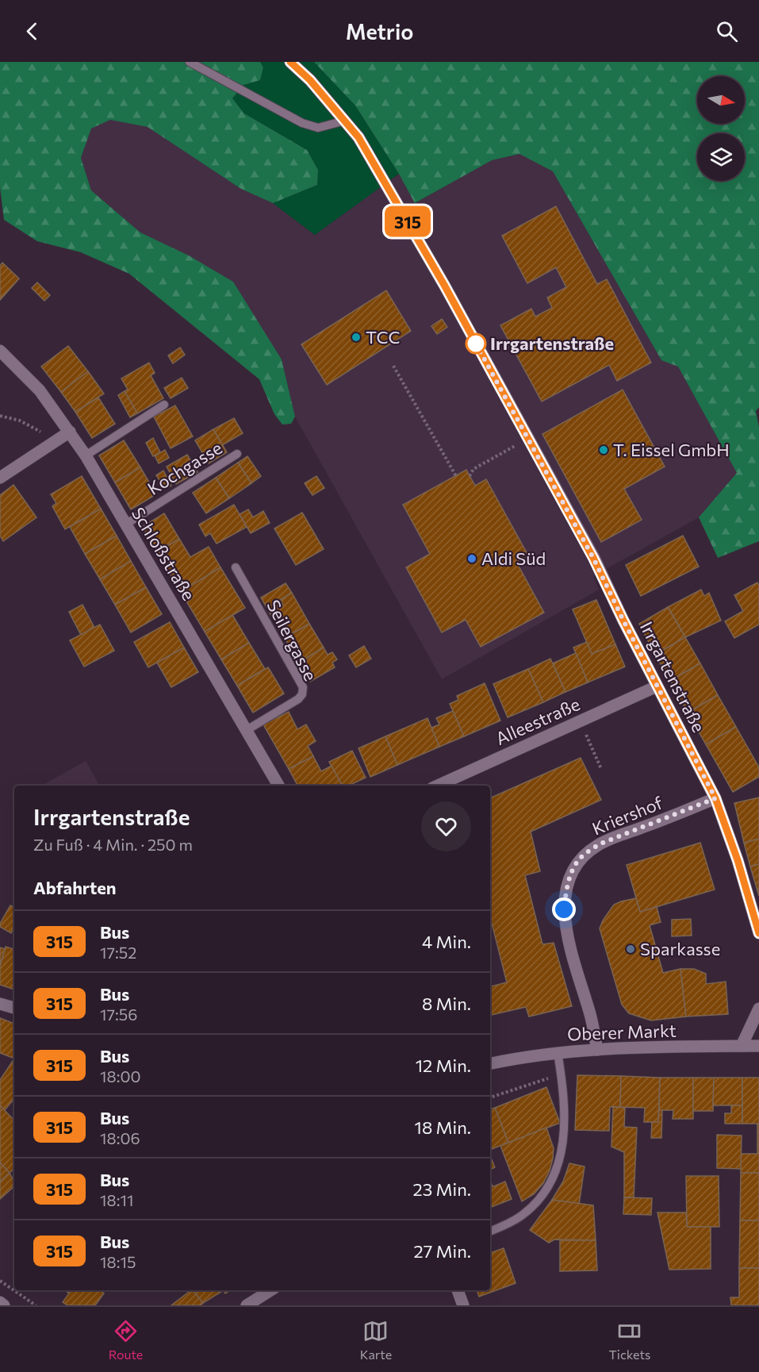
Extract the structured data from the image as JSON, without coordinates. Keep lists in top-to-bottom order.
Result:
{
  "streets": {
    "street": [
      "Schloßstraße",
      "Irrgartenstraße",
      "Alleestraße",
      "Kriershof",
      "Oberer Markt"
    ],
    "lane": ["Kochgasse", "Seilergasse"]
  },
  "crossings": [
    ["Kochgasse", "Schloßstraße"],
    ["Schloßstraße", "Seilergasse"],
    ["Irrgartenstraße", "Alleestraße"],
    ["Irrgartenstraße", "Kriershof"],
    ["Kriershof", "Oberer Markt"]
  ],
  "places": [
    "TCC",
    "Irrgartenstraße",
    "T. Eissel GmbH",
    "Aldi Süd",
    "Sparkasse"
  ],
  "lines": ["bus line 315"],
  "north": "right",
  "page": {
    "header": "Metrio",
    "on_map": "315",
    "heading": [
      ["Irrgartenstraße", "Zu Fuß · 4 Min. · 250 m"],
      "Abfahrten"
    ],
    "list": [
      {
        "mark": "315",
        "name": "Bus",
        "note": "17:52",
        "value": "4 Min."
      },
      {
        "mark": "315",
        "name": "Bus",
        "note": "17:56",
        "value": "8 Min."
      },
      {
        "mark": "315",
        "name": "Bus",
        "note": "18:00",
        "value": "12 Min."
      },
      {
        "mark": "315",
        "name": "Bus",
        "note": "18:06",
        "value": "18 Min."
      },
      {
        "mark": "315",
        "name": "Bus",
        "note": "18:11",
        "value": "23 Min."
      },
      {
        "mark": "315",
        "name": "Bus",
        "note": "18:15",
        "value": "27 Min."
      }
    ],
    "tabs": ["Route", "Karte", "Tickets"]
  }
}
